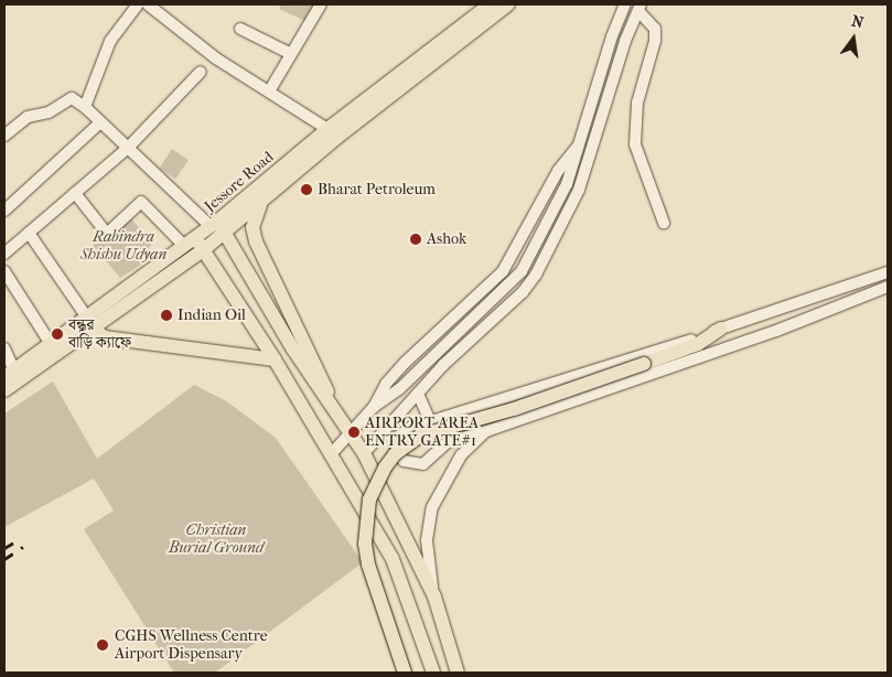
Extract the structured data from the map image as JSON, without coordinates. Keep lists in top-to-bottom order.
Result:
{
  "streets": {
    "main road": ["Jessore Road"]
  },
  "parks": ["Rabindra Shishu Udyan", "Christian Burial Ground"],
  "places": [
    "Bharat Petroleum",
    "Ashok",
    "Indian Oil",
    "বন্ধুর বাড়ি ক্যাফে",
    "AIRPORT AREA ENTRY GATE#1",
    "CGHS Wellness Centre Airport Dispensary"
  ],
  "north": "top"
}
